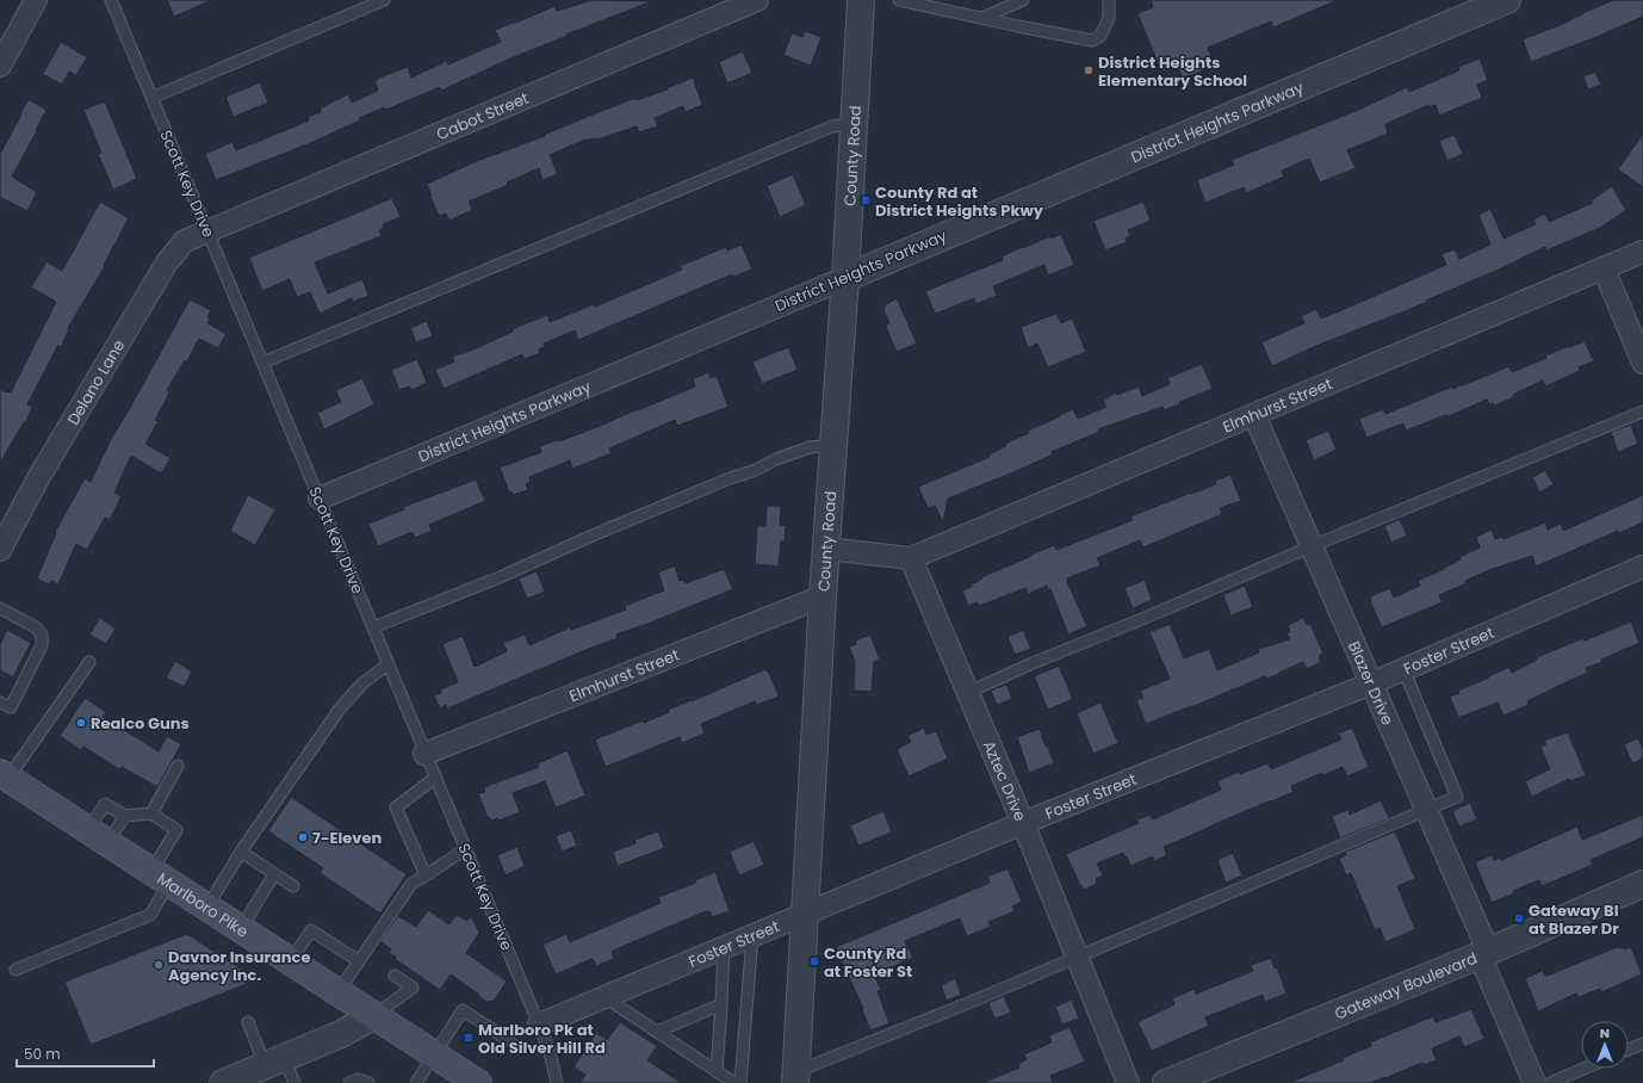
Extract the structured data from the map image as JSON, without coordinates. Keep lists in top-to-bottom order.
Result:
{
  "streets": {
    "main road": ["Marlboro Pike"],
    "street": [
      "Cabot Street",
      "District Heights Parkway",
      "County Road",
      "Delano Lane",
      "Elmhurst Street",
      "Foster Street",
      "Blazer Drive",
      "Aztec Drive",
      "Gateway Boulevard"
    ],
    "lane": ["Scott Key Drive"]
  },
  "crossings": [
    ["Cabot Street", "Scott Key Drive"],
    ["Cabot Street", "Delano Lane"],
    ["District Heights Parkway", "County Road"],
    ["District Heights Parkway", "Scott Key Drive"],
    ["County Road", "Elmhurst Street"],
    ["County Road", "Foster Street"],
    ["Scott Key Drive", "Delano Lane"],
    ["Scott Key Drive", "Elmhurst Street"],
    ["Scott Key Drive", "Foster Street"],
    ["Elmhurst Street", "Blazer Drive"],
    ["Elmhurst Street", "Aztec Drive"],
    ["Foster Street", "Blazer Drive"],
    ["Foster Street", "Aztec Drive"],
    ["Blazer Drive", "Gateway Boulevard"]
  ],
  "places": {
    "other": [
      "District Heights Elementary School",
      "Realco Guns",
      "7-Eleven",
      "Davnor Insurance Agency Inc."
    ],
    "transit": [
      "County Rd at District Heights Pkwy",
      "Gateway Bl at Blazer Dr",
      "County Rd at Foster St",
      "Marlboro Pk at Old Silver Hill Rd"
    ]
  },
  "scale_bar": "50 m",
  "north": "top"
}
